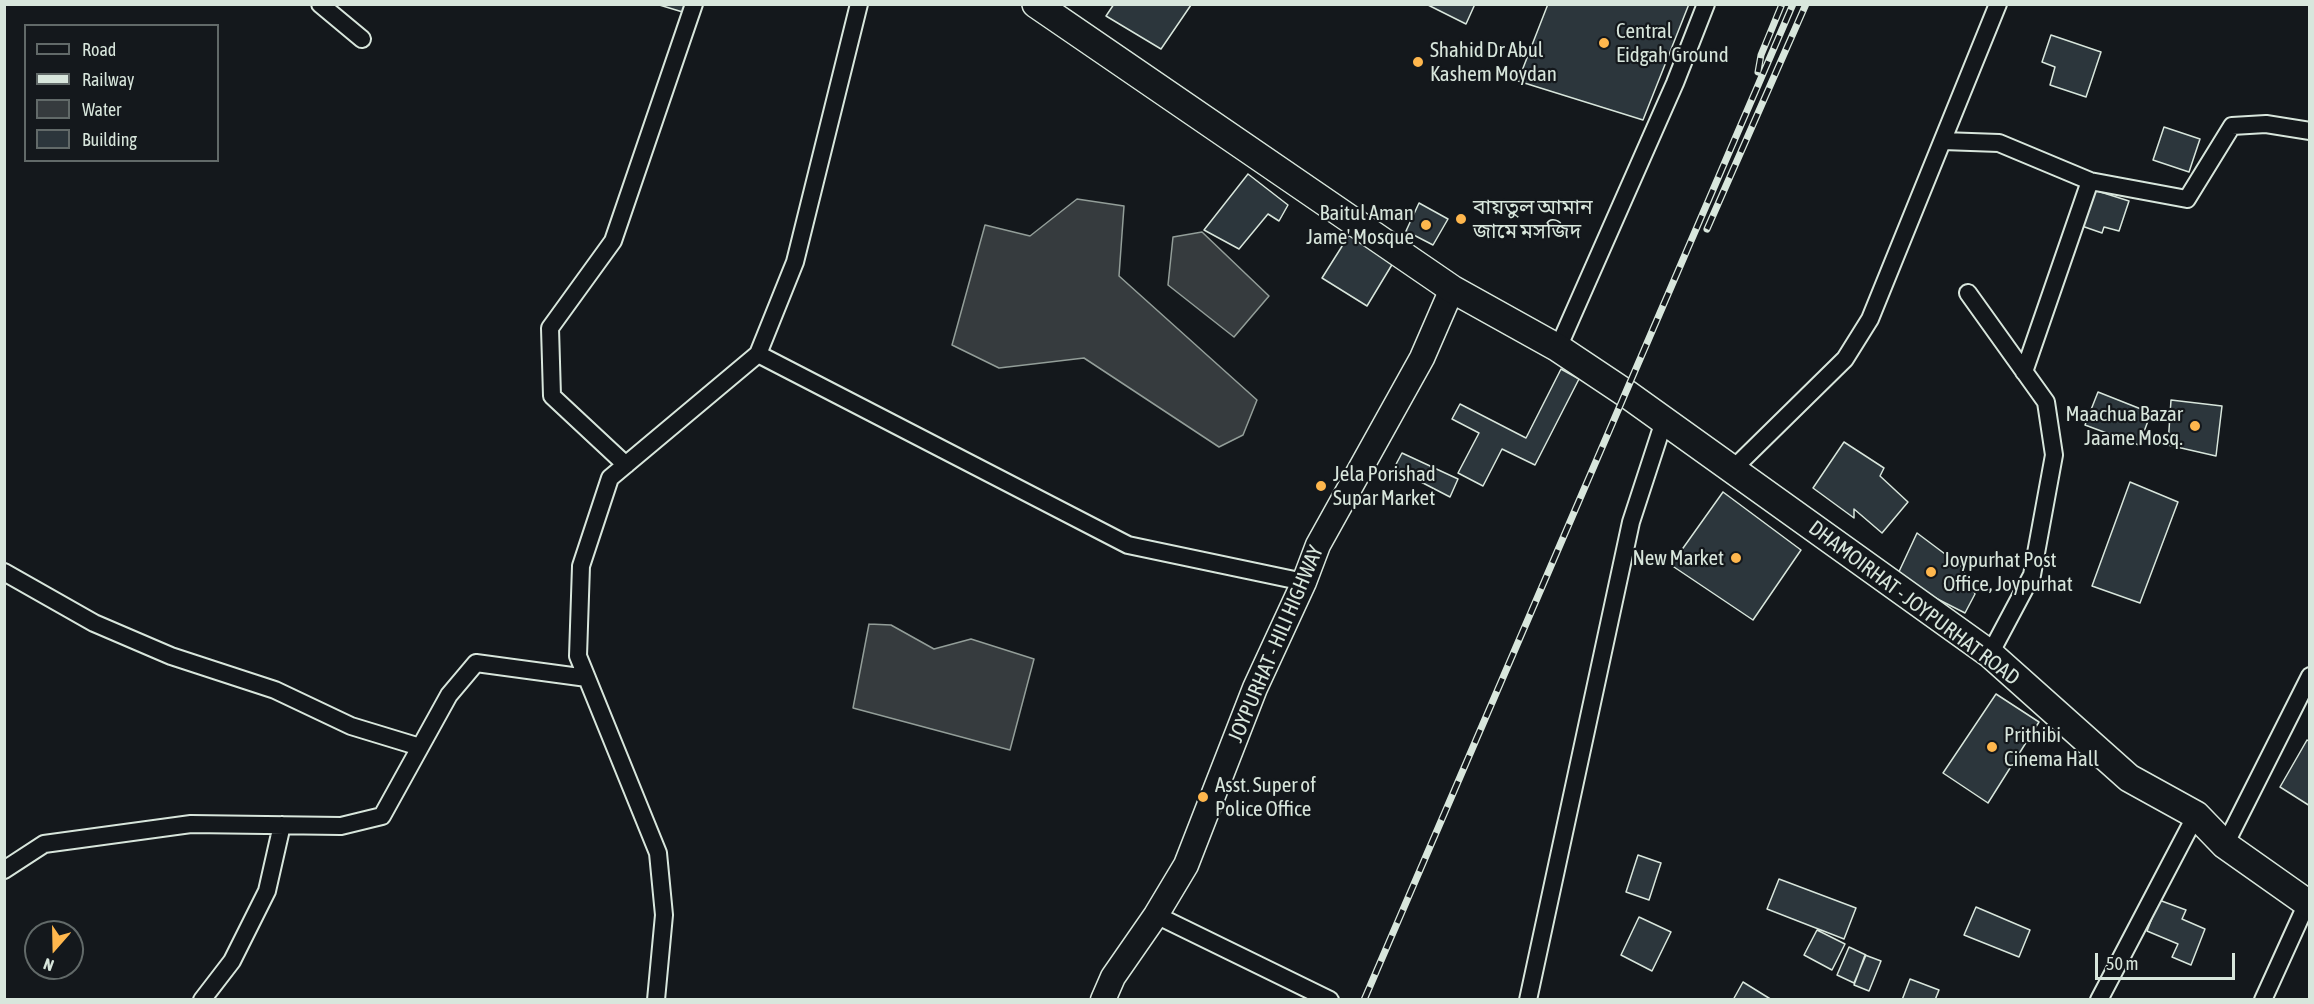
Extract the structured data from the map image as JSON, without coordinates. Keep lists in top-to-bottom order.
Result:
{
  "streets": {
    "main road": ["DHAMOIRHAT - JOYPURHAT ROAD", "JOYPURHAT - HILI HIGHWAY"]
  },
  "crossings": [
    ["DHAMOIRHAT - JOYPURHAT ROAD", "JOYPURHAT - HILI HIGHWAY"]
  ],
  "places": [
    "Central Eidgah Ground",
    "Shahid Dr Abul Kashem Moydan",
    "বায়তুল আমান জামে মসজিদ",
    "Baitul Aman Jame' Mosque",
    "Maachua Bazar Jaame Mosq.",
    "Jela Porishad Supar Market",
    "New Market",
    "Joypurhat Post Office, Joypurhat",
    "Prithibi Cinema Hall",
    "Asst. Super of Police Office"
  ],
  "legend": [
    "Road",
    "Railway",
    "Water",
    "Building"
  ],
  "scale_bar": "50 m",
  "north": "bottom"
}
